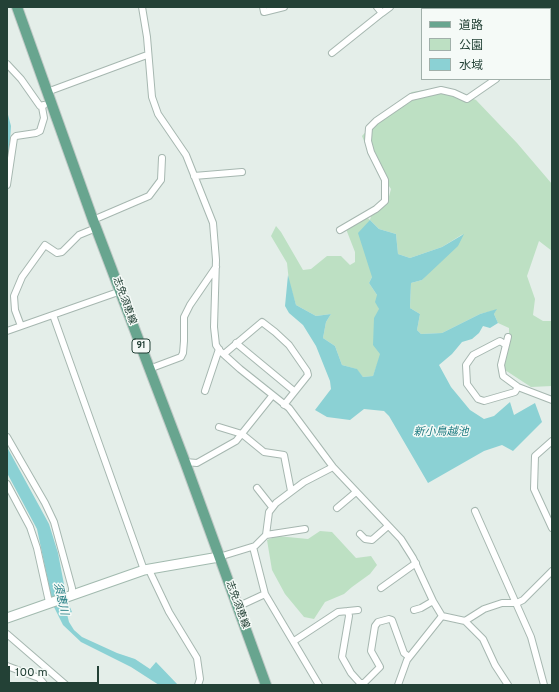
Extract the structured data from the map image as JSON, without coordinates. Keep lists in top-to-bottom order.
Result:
{
  "streets": {
    "main road": ["志免須恵線", "91"]
  },
  "water": ["新小鳥越池", "須恵川"],
  "legend": ["道路", "公園", "水域"],
  "scale_bar": "100 m"
}
